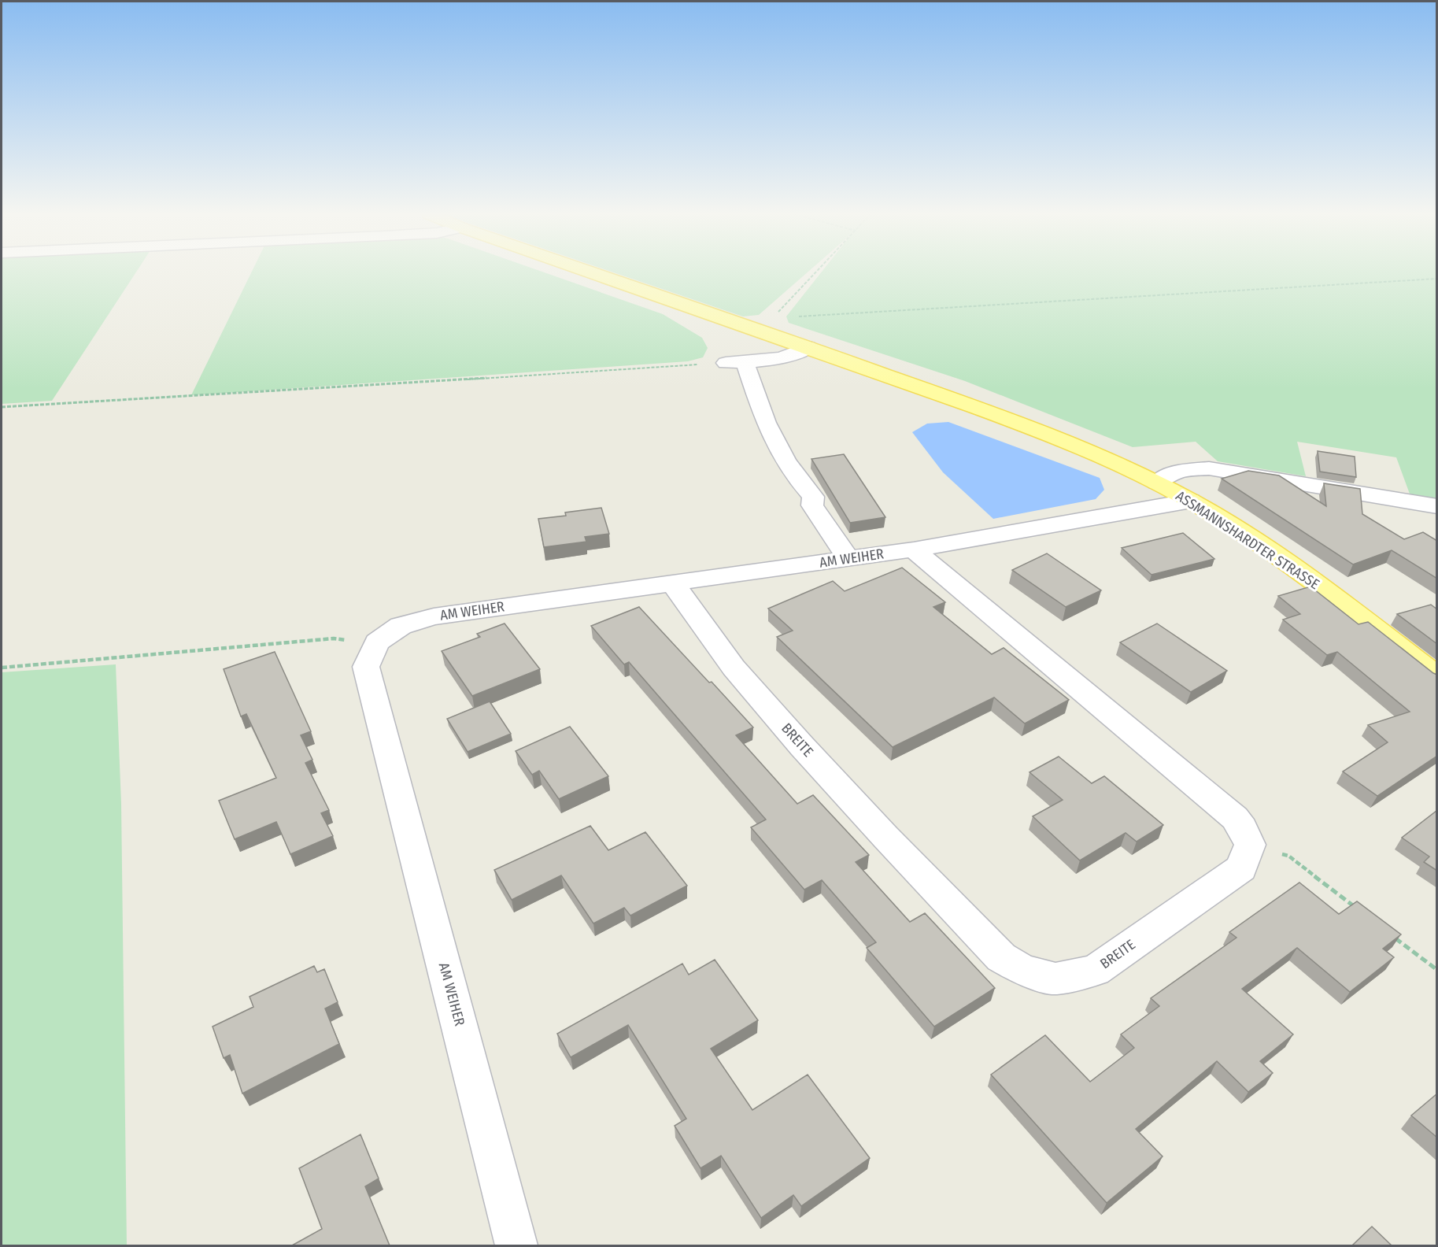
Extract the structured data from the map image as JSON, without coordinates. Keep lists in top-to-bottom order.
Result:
{
  "streets": {
    "main road": ["ASSMANNSHARDTER STRASSE"],
    "street": ["AM WEIHER", "BREITE"]
  },
  "crossings": [
    ["ASSMANNSHARDTER STRASSE", "AM WEIHER"],
    ["AM WEIHER", "BREITE"]
  ]
}
